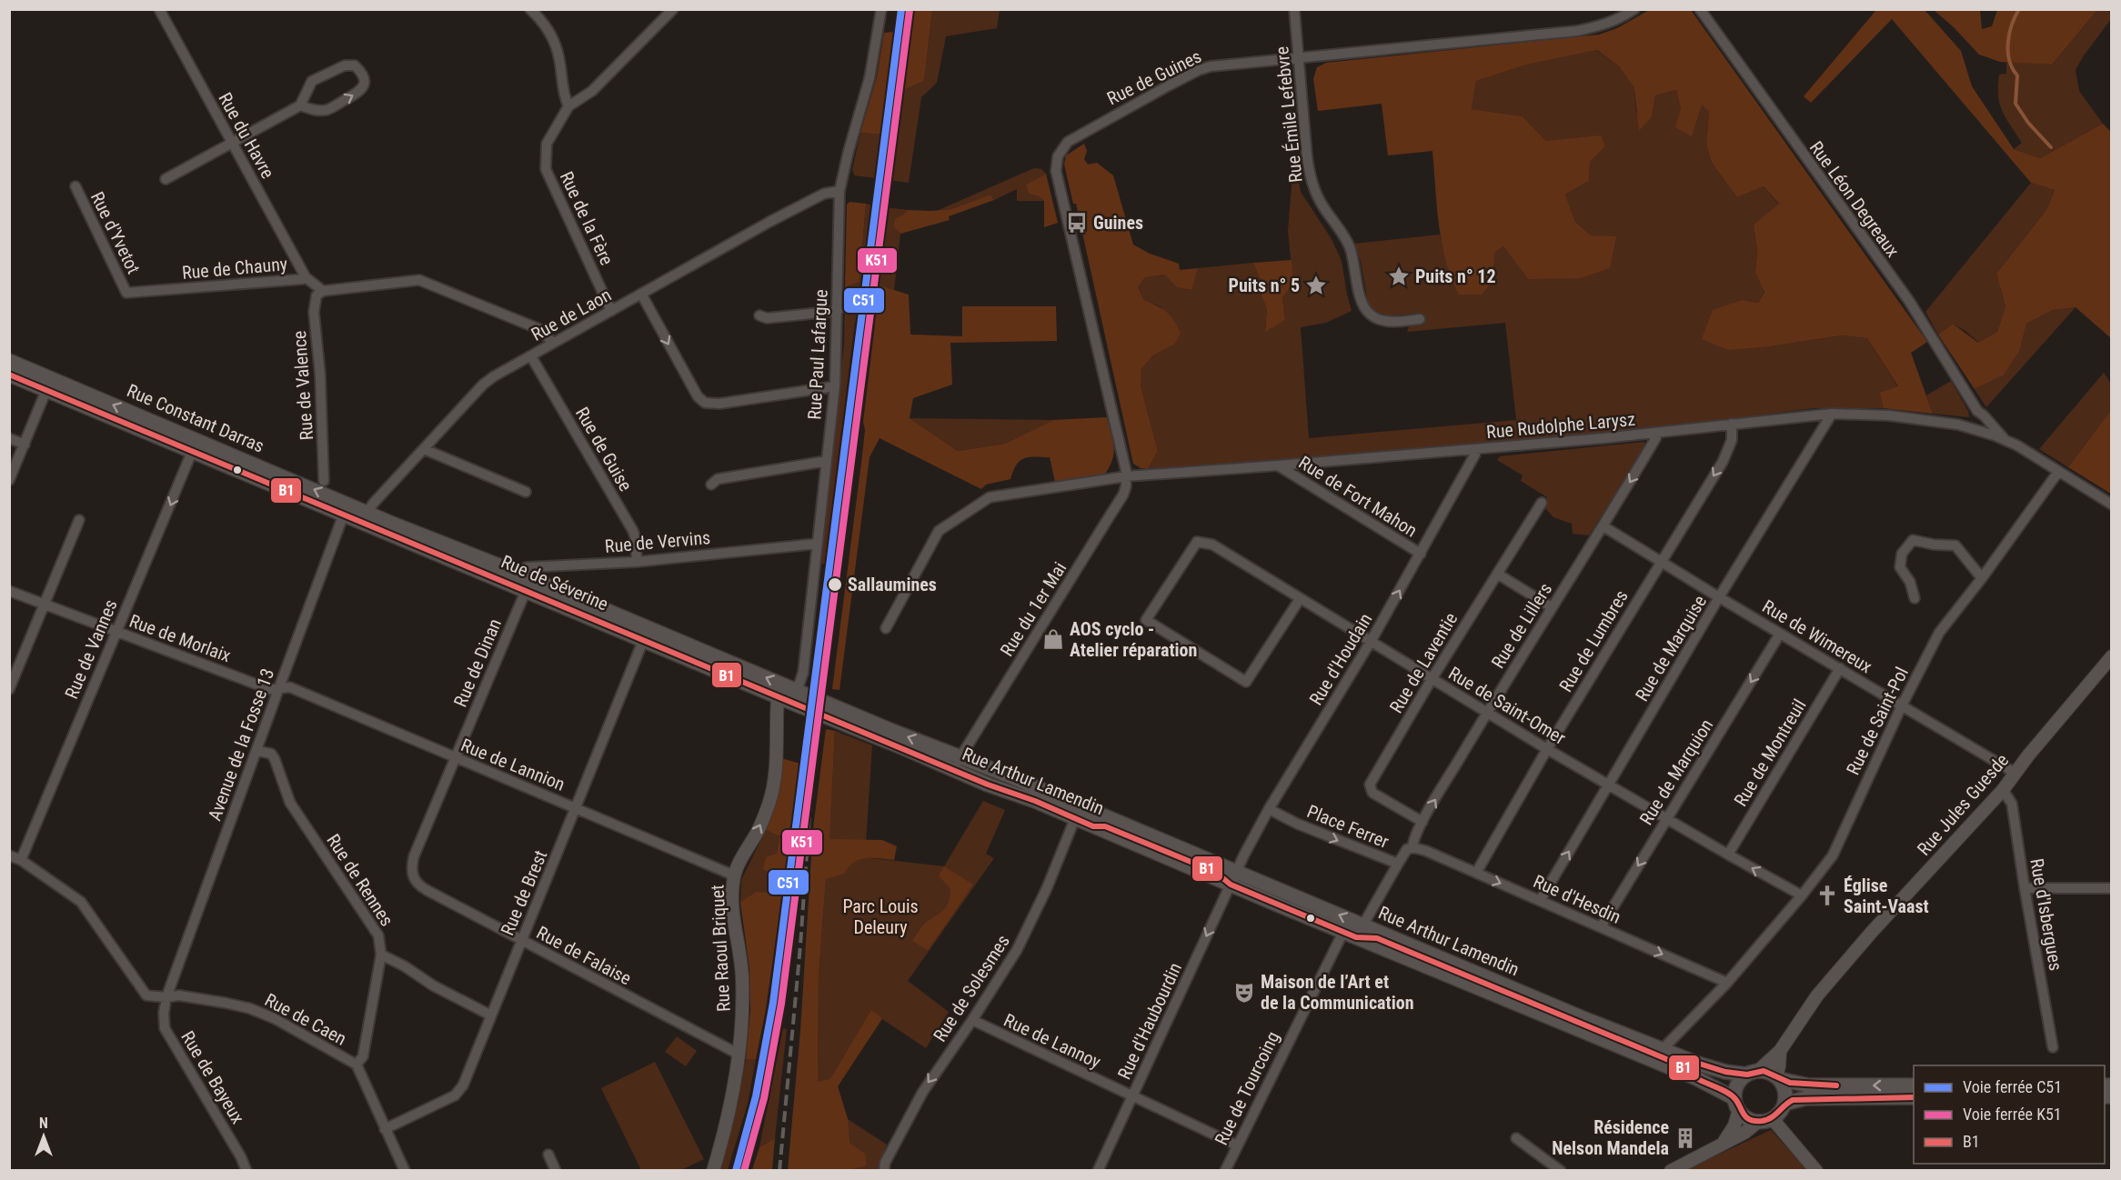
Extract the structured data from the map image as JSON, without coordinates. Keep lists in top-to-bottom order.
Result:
{
  "streets": {
    "main road": ["Rue Constant Darras", "Rue de Séverine", "Rue Arthur Lamendin"],
    "street": [
      "Rue de Guines",
      "Rue Émile Lefebvre",
      "Rue du Havre",
      "Rue Léon Degreaux",
      "Rue de la Fère",
      "Rue d'Yvetot",
      "Rue de Chauny",
      "Rue de Laon",
      "Rue Paul Lafargue",
      "Rue de Valence",
      "Rue Rudolphe Larysz",
      "Rue de Guise",
      "Rue de Fort Mahon",
      "Rue de Vervins",
      "Rue du 1er Mai",
      "Rue de Lillers",
      "Rue de Wimereux",
      "Rue de Morlaix",
      "Rue de Lumbres",
      "Rue de Marquise",
      "Rue de Vannes",
      "Rue d'Houdain",
      "Rue de Dinan",
      "Rue de Laventie",
      "Rue de Saint-Omer",
      "Rue de Saint-Pol",
      "Avenue de la Fosse 13",
      "Rue de Montreuil",
      "Rue de Lannion",
      "Rue de Marquion",
      "Rue Jules Guesde",
      "Place Ferrer",
      "Rue de Rennes",
      "Rue de Brest",
      "Rue d'Hesdin",
      "Rue d'Isbergues",
      "Rue Raoul Briquet",
      "Rue de Falaise",
      "Rue de Solesmes",
      "Rue de Caen",
      "Rue d'Haubourdin",
      "Rue de Lannoy",
      "Rue de Bayeux",
      "Rue de Tourcoing"
    ]
  },
  "crossings": [
    ["Rue de Guines", "Rue Émile Lefebvre"],
    ["Rue de Guines", "Rue Rudolphe Larysz"],
    ["Rue de Guines", "Rue du 1er Mai"],
    ["Rue du Havre", "Rue de Chauny"],
    ["Rue Léon Degreaux", "Rue Rudolphe Larysz"],
    ["Rue Léon Degreaux", "Rue de Saint-Pol"],
    ["Rue de la Fère", "Rue de Laon"],
    ["Rue d'Yvetot", "Rue de Chauny"],
    ["Rue de Chauny", "Rue de Valence"],
    ["Rue de Laon", "Rue Paul Lafargue"],
    ["Rue de Laon", "Rue Constant Darras"],
    ["Rue de Laon", "Rue de Guise"],
    ["Rue de Laon", "Rue de Séverine"],
    ["Rue Paul Lafargue", "Rue de Vervins"],
    ["Rue Paul Lafargue", "Rue de Séverine"],
    ["Rue Paul Lafargue", "Rue Arthur Lamendin"],
    ["Rue Paul Lafargue", "Rue Raoul Briquet"],
    ["Rue Constant Darras", "Rue de Séverine"],
    ["Rue Constant Darras", "Rue de Vannes"],
    ["Rue Constant Darras", "Avenue de la Fosse 13"],
    ["Rue Rudolphe Larysz", "Rue de Fort Mahon"],
    ["Rue Rudolphe Larysz", "Rue du 1er Mai"],
    ["Rue Rudolphe Larysz", "Rue de Lillers"],
    ["Rue Rudolphe Larysz", "Rue de Lumbres"],
    ["Rue Rudolphe Larysz", "Rue de Marquise"],
    ["Rue Rudolphe Larysz", "Rue d'Houdain"],
    ["Rue de Guise", "Rue de Vervins"],
    ["Rue de Fort Mahon", "Rue d'Houdain"],
    ["Rue de Vervins", "Rue de Séverine"],
    ["Rue de Séverine", "Rue de Dinan"],
    ["Rue de Séverine", "Rue Arthur Lamendin"],
    ["Rue de Séverine", "Rue de Brest"],
    ["Rue de Séverine", "Rue Raoul Briquet"],
    ["Rue du 1er Mai", "Rue Arthur Lamendin"],
    ["Rue de Lillers", "Rue de Wimereux"],
    ["Rue de Lillers", "Rue de Laventie"],
    ["Rue de Lillers", "Rue de Saint-Omer"],
    ["Rue de Lillers", "Place Ferrer"],
    ["Rue de Lillers", "Rue d'Hesdin"],
    ["Rue de Wimereux", "Rue de Lumbres"],
    ["Rue de Wimereux", "Rue de Marquise"],
    ["Rue de Wimereux", "Rue de Saint-Pol"],
    ["Rue de Wimereux", "Rue de Montreuil"],
    ["Rue de Wimereux", "Rue de Marquion"],
    ["Rue de Wimereux", "Rue Jules Guesde"],
    ["Rue de Morlaix", "Rue de Vannes"],
    ["Rue de Morlaix", "Avenue de la Fosse 13"],
    ["Rue de Morlaix", "Rue de Lannion"],
    ["Rue de Lumbres", "Rue de Saint-Omer"],
    ["Rue de Lumbres", "Rue d'Hesdin"],
    ["Rue de Marquise", "Rue de Saint-Omer"],
    ["Rue de Marquise", "Rue d'Hesdin"],
    ["Rue de Vannes", "Rue de Caen"],
    ["Rue d'Houdain", "Rue de Saint-Omer"],
    ["Rue d'Houdain", "Rue Arthur Lamendin"],
    ["Rue d'Houdain", "Place Ferrer"],
    ["Rue d'Houdain", "Rue d'Haubourdin"],
    ["Rue de Dinan", "Rue de Lannion"],
    ["Rue de Dinan", "Rue de Falaise"],
    ["Rue de Laventie", "Rue de Saint-Omer"],
    ["Rue de Saint-Omer", "Rue de Saint-Pol"],
    ["Rue de Saint-Omer", "Rue de Montreuil"],
    ["Rue de Saint-Omer", "Rue de Marquion"],
    ["Rue de Saint-Pol", "Rue Arthur Lamendin"],
    ["Rue de Saint-Pol", "Rue d'Hesdin"],
    ["Avenue de la Fosse 13", "Rue de Lannion"],
    ["Avenue de la Fosse 13", "Rue de Rennes"],
    ["Avenue de la Fosse 13", "Rue de Caen"],
    ["Avenue de la Fosse 13", "Rue de Bayeux"],
    ["Rue de Lannion", "Rue de Brest"],
    ["Rue de Lannion", "Rue Raoul Briquet"],
    ["Rue de Marquion", "Rue d'Hesdin"],
    ["Rue Arthur Lamendin", "Rue Jules Guesde"],
    ["Rue Arthur Lamendin", "Place Ferrer"],
    ["Rue Arthur Lamendin", "Rue Raoul Briquet"],
    ["Rue Arthur Lamendin", "Rue de Solesmes"],
    ["Rue Arthur Lamendin", "Rue d'Haubourdin"],
    ["Rue Arthur Lamendin", "Rue de Tourcoing"],
    ["Rue Jules Guesde", "Rue d'Isbergues"],
    ["Place Ferrer", "Rue de Tourcoing"],
    ["Rue de Rennes", "Rue de Brest"],
    ["Rue de Brest", "Rue de Falaise"],
    ["Rue de Brest", "Rue de Caen"],
    ["Rue Raoul Briquet", "Rue de Falaise"],
    ["Rue de Solesmes", "Rue de Lannoy"],
    ["Rue de Caen", "Rue de Bayeux"],
    ["Rue d'Haubourdin", "Rue de Lannoy"],
    ["Rue de Lannoy", "Rue de Tourcoing"]
  ],
  "one_way": [
    "Rue de Marquion",
    "Place Ferrer",
    "Rue d'Hesdin",
    "Rue Raoul Briquet",
    "Rue de Solesmes",
    "Rue d'Haubourdin"
  ],
  "parks": ["Parc Louis Deleury"],
  "places": {
    "bus stop": ["Guines"],
    "place": ["Puits n° 12", "Puits n° 5"],
    "other": ["Sallaumines"],
    "shop": ["AOS cyclo - Atelier réparation"],
    "church": ["Église Saint-Vaast"],
    "theatre": ["Maison de l’Art et de la Communication"],
    "building": ["Résidence Nelson Mandela"]
  },
  "lines": ["rail line C51", "rail line K51", "transit line B1"],
  "legend": ["Voie ferrée C51", "Voie ferrée K51", "B1"],
  "north": "top"
}
